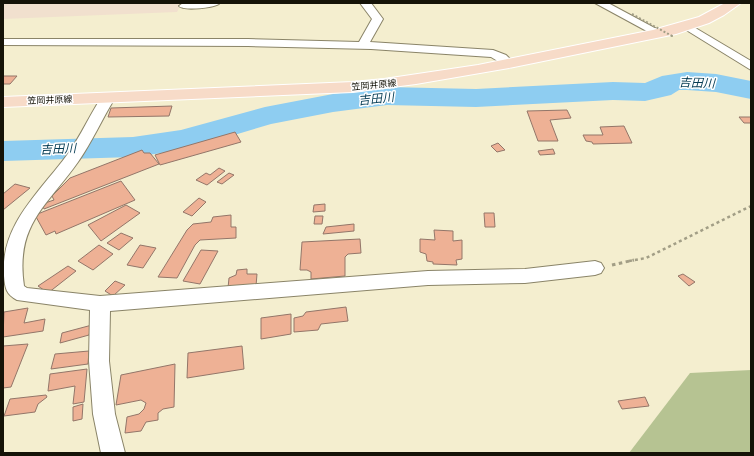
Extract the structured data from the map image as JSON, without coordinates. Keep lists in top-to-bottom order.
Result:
{
  "streets": {
    "main road": ["笠岡井原線"]
  },
  "water": ["吉田川"]
}
